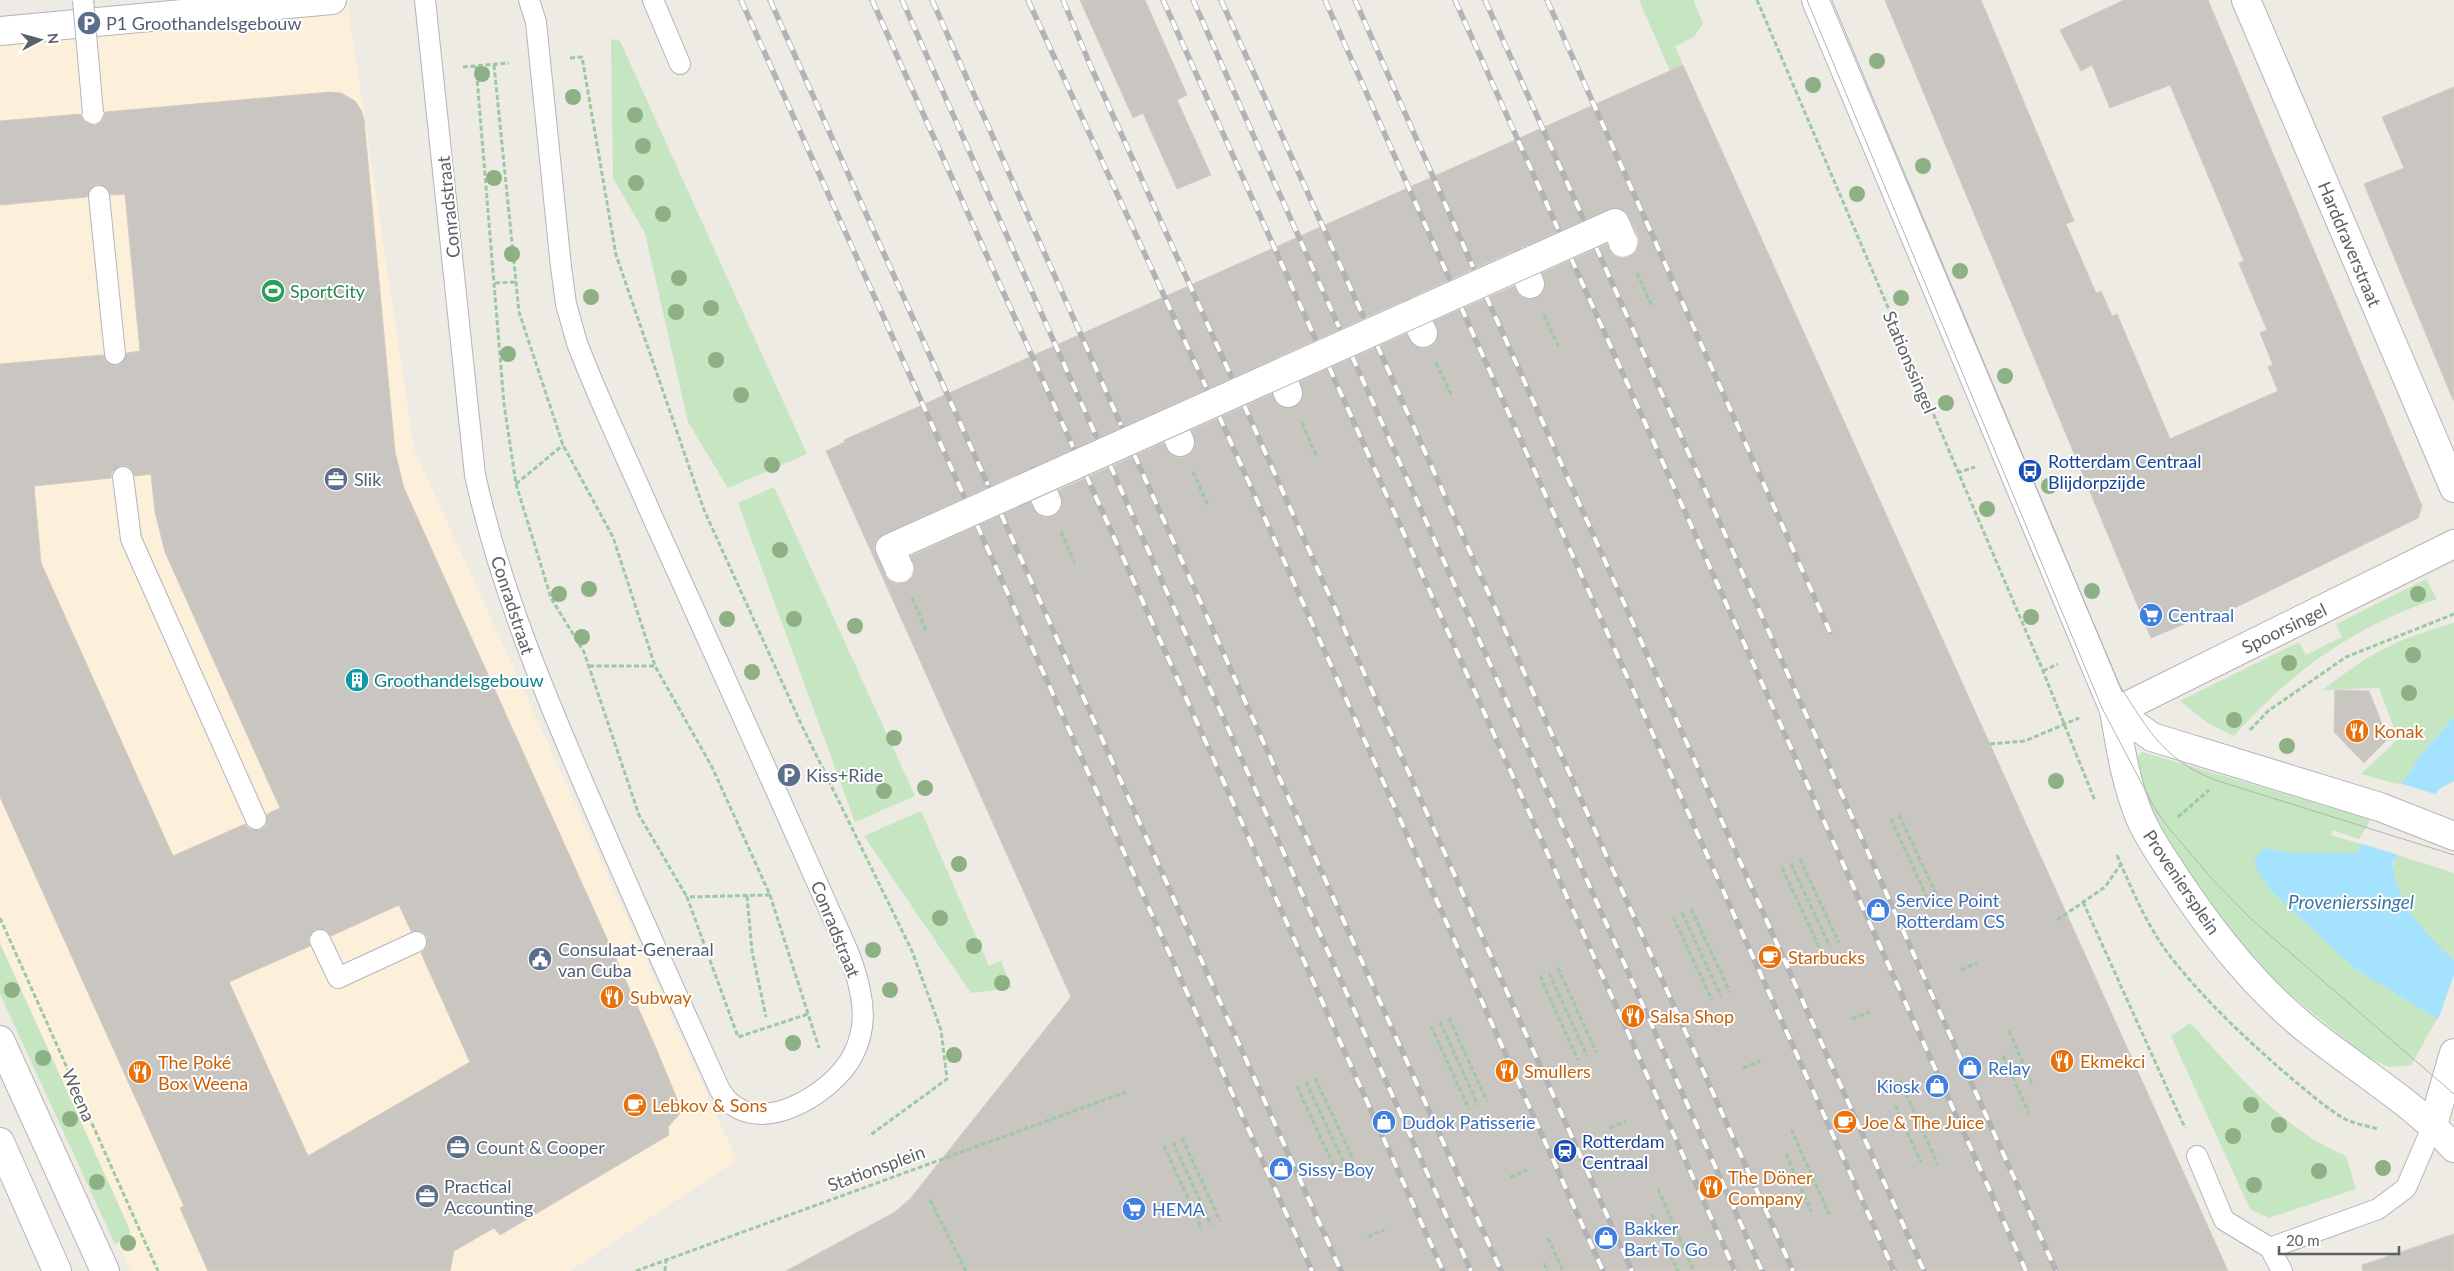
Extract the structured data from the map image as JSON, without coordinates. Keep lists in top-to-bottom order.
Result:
{
  "streets": {
    "street": ["Harddraverstraat", "Spoorsingel", "Proveniersplein"],
    "lane": ["Conradstraat"],
    "path": ["Stationssingel", "Weena", "Stationsplein"]
  },
  "crossings": [
    ["Spoorsingel", "Proveniersplein"]
  ],
  "water": ["Provenierssingel"],
  "places": {
    "parking": ["P1 Groothandelsgebouw", "Kiss+Ride"],
    "sports": ["SportCity"],
    "bus stop": ["Rotterdam Centraal Blijdorpzijde"],
    "office": ["Slik", "Count & Cooper", "Practical Accounting"],
    "supermarket": ["Centraal", "HEMA"],
    "building": ["Groothandelsgebouw"],
    "restaurant": [
      "Konak",
      "Subway",
      "Salsa Shop",
      "Ekmekci",
      "Smullers",
      "The Poké Box Weena",
      "The Döner Company"
    ],
    "shop": [
      "Service Point Rotterdam CS",
      "Relay",
      "Kiosk",
      "Dudok Patisserie",
      "Sissy-Boy",
      "Bakker Bart To Go"
    ],
    "cafe": ["Starbucks", "Lebkov & Sons", "Joe & The Juice"],
    "public building": ["Consulaat-Generaal van Cuba"],
    "station": ["Rotterdam Centraal"]
  },
  "scale_bar": "20 m",
  "north": "right"
}
